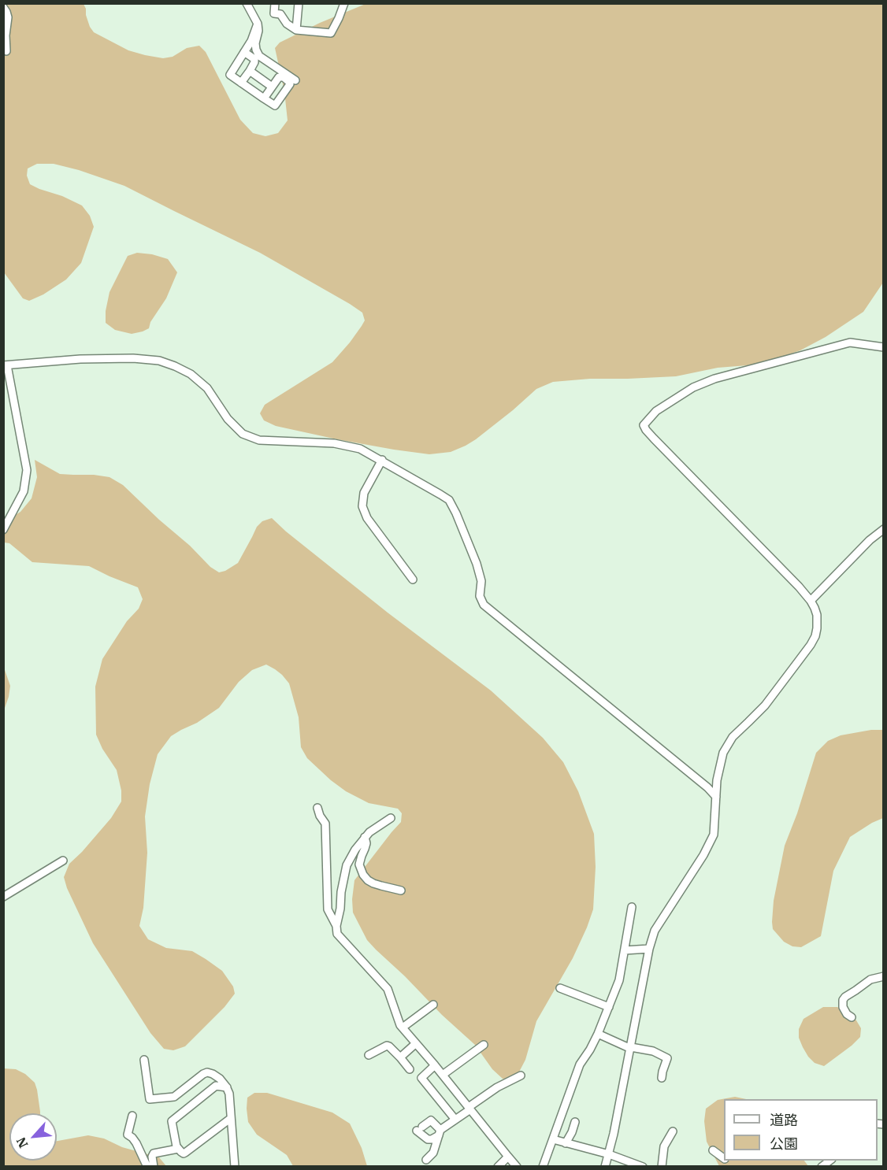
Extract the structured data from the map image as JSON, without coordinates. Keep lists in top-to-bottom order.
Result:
{
  "legend": ["道路", "公園"],
  "north": "bottom left"
}
